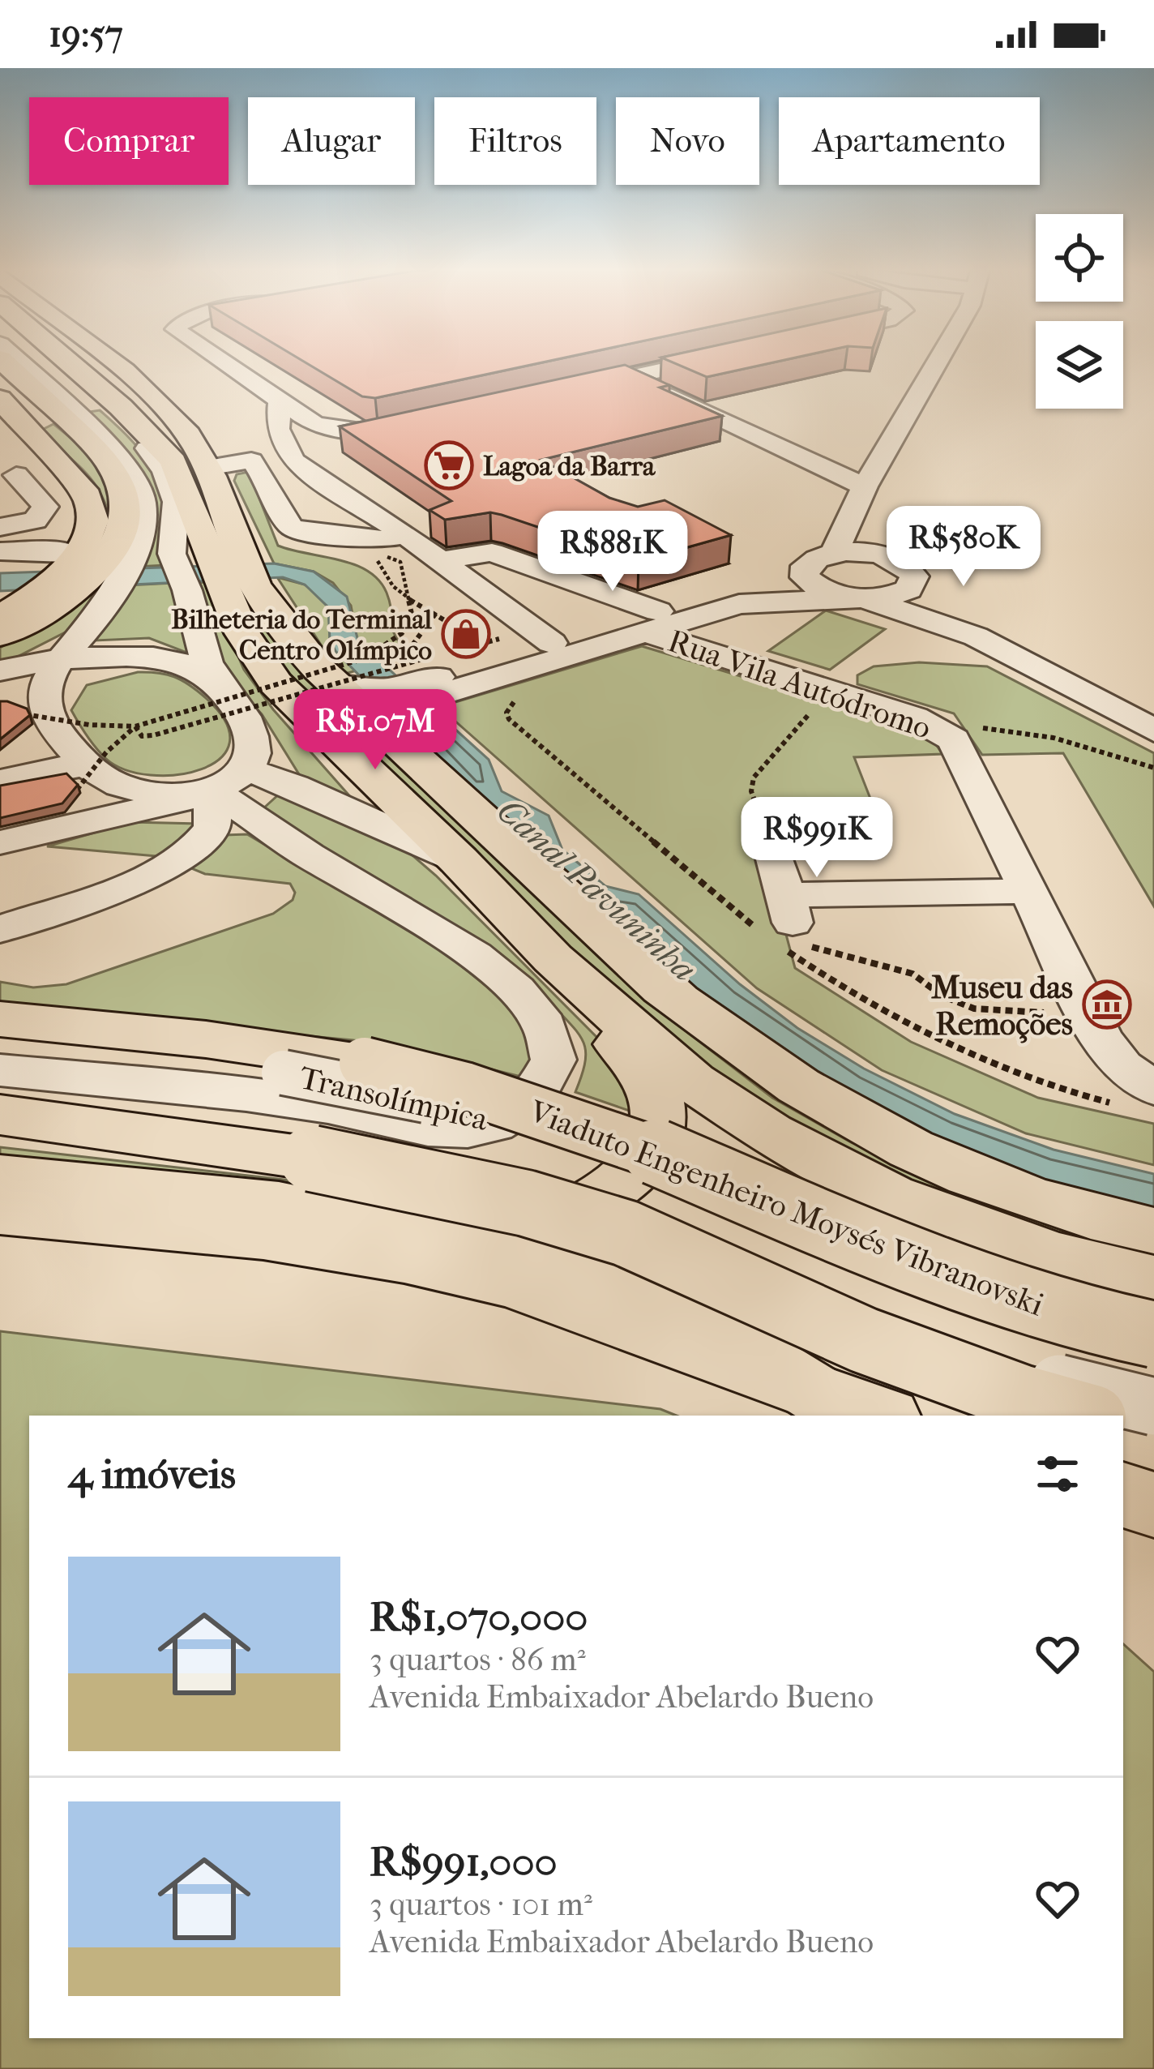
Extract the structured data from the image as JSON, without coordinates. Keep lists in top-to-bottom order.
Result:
{
  "streets": {
    "main road": ["Viaduto Engenheiro Moysés Vibranovski"],
    "street": ["Rua Vila Autódromo", "Transolímpica"]
  },
  "water": ["Canal Pavuninha"],
  "places": {
    "supermarket": ["Lagoa da Barra"],
    "shop": ["Bilheteria do Terminal Centro Olímpico"],
    "museum": ["Museu das Remoções"]
  },
  "page": {
    "status": "19:57",
    "chip": [
      "Comprar",
      "Alugar",
      "Filtros",
      "Novo",
      "Apartamento"
    ],
    "price": [
      "R$580K",
      "R$881K",
      "R$1.07M",
      "R$991K"
    ],
    "heading": "4 imóveis",
    "list": [
      {
        "name": "R$1,070,000",
        "note": "3 quartos · 86 m² · Avenida Embaixador Abelardo Bueno"
      },
      {
        "name": "R$991,000",
        "note": "3 quartos · 101 m² · Avenida Embaixador Abelardo Bueno"
      }
    ]
  }
}
